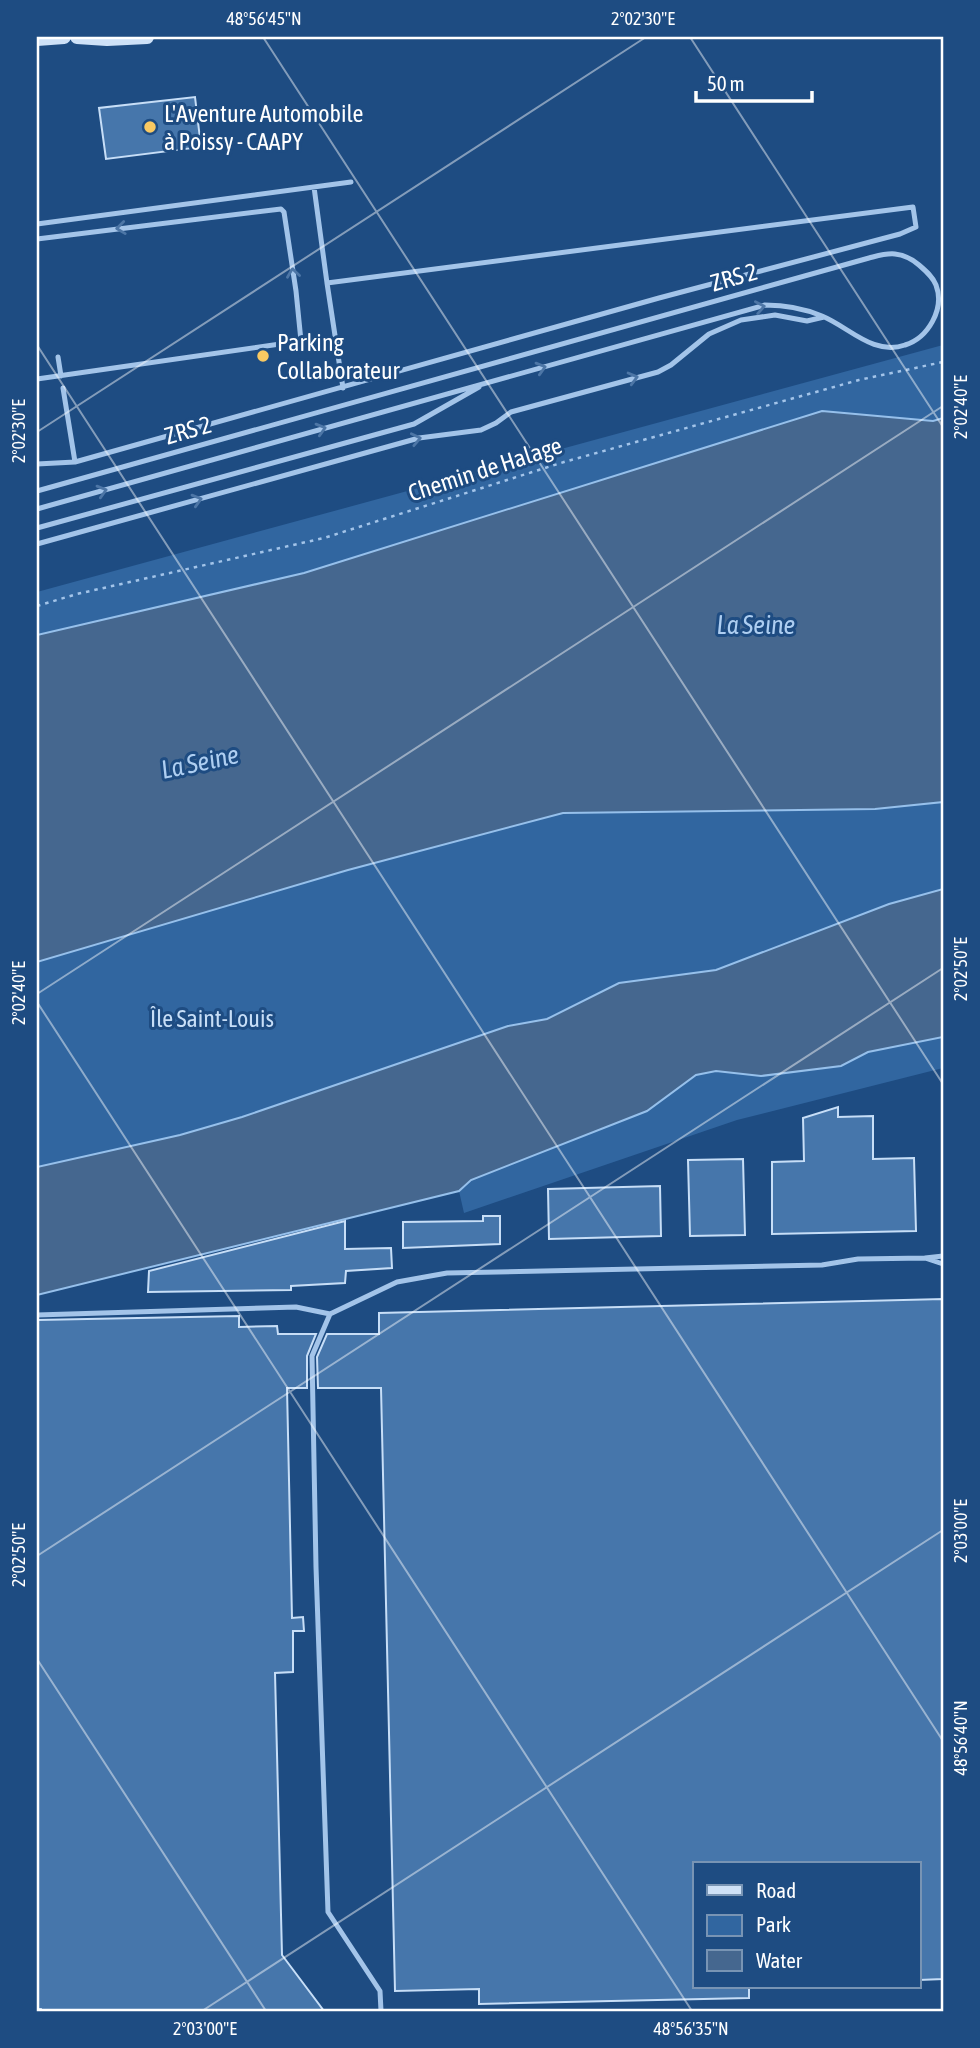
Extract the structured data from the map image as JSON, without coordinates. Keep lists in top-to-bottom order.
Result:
{
  "streets": {
    "lane": ["ZRS 2"],
    "path": ["Chemin de Halage"]
  },
  "water": ["La Seine"],
  "parks": ["Île Saint-Louis"],
  "places": ["L'Aventure Automobile à Poissy - CAAPY", "Parking Collaborateur"],
  "legend": ["Road", "Park", "Water"],
  "scale_bar": "50 m",
  "coordinates": [
    "48°56'45\"N",
    "2°02'30\"E",
    "2°02'40\"E",
    "2°02'50\"E",
    "2°03'00\"E",
    "48°56'40\"N",
    "48°56'35\"N"
  ]
}
